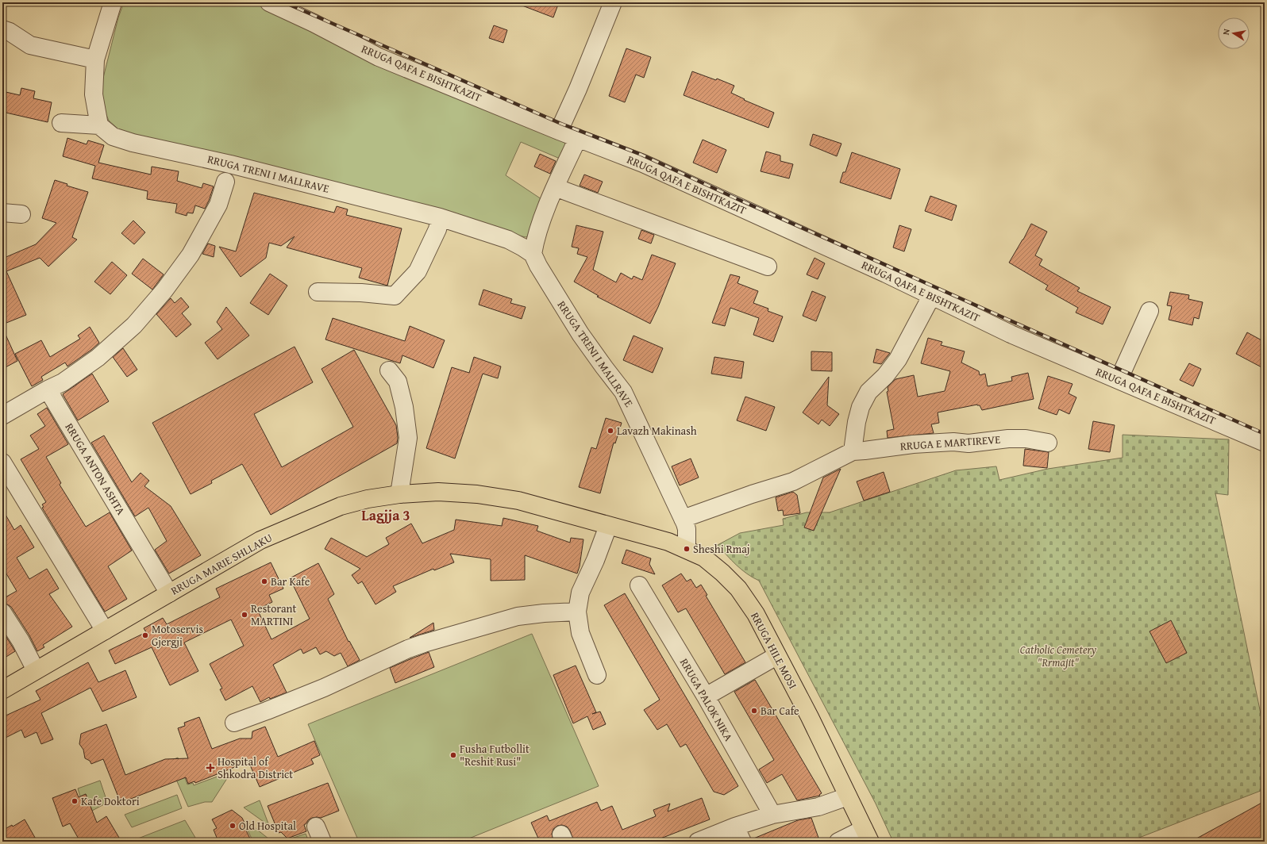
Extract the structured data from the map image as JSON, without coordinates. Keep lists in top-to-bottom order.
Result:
{
  "streets": {
    "main road": ["RRUGA MARIE SHLLAKU", "RRUGA HILE MOSI"],
    "street": [
      "RRUGA QAFA E BISHTKAZIT",
      "RRUGA TRENI I MALLRAVE",
      "RRUGA E MARTIREVE",
      "RRUGA ANTON ASHTA",
      "RRUGA PALOK NIKA"
    ]
  },
  "crossings": [
    ["RRUGA TRENI I MALLRAVE", "RRUGA E MARTIREVE"],
    ["RRUGA TRENI I MALLRAVE", "RRUGA ANTON ASHTA"],
    ["RRUGA TRENI I MALLRAVE", "RRUGA MARIE SHLLAKU"],
    ["RRUGA TRENI I MALLRAVE", "RRUGA HILE MOSI"],
    ["RRUGA ANTON ASHTA", "RRUGA MARIE SHLLAKU"],
    ["RRUGA MARIE SHLLAKU", "RRUGA HILE MOSI"]
  ],
  "districts": ["Lagjja 3"],
  "parks": ["Catholic Cemetery \"Rrmajit\""],
  "places": {
    "other": [
      "Lavazh Makinash",
      "Sheshi Rmaj",
      "Bar Kafe",
      "Restorant MARTINI",
      "Motoservis Gjergji",
      "Bar Cafe",
      "Fusha Futbollit \"Reshit Rusi\"",
      "Kafe Doktori",
      "Old Hospital"
    ],
    "health": ["Hospital of Shkodra District"]
  },
  "north": "left"
}
